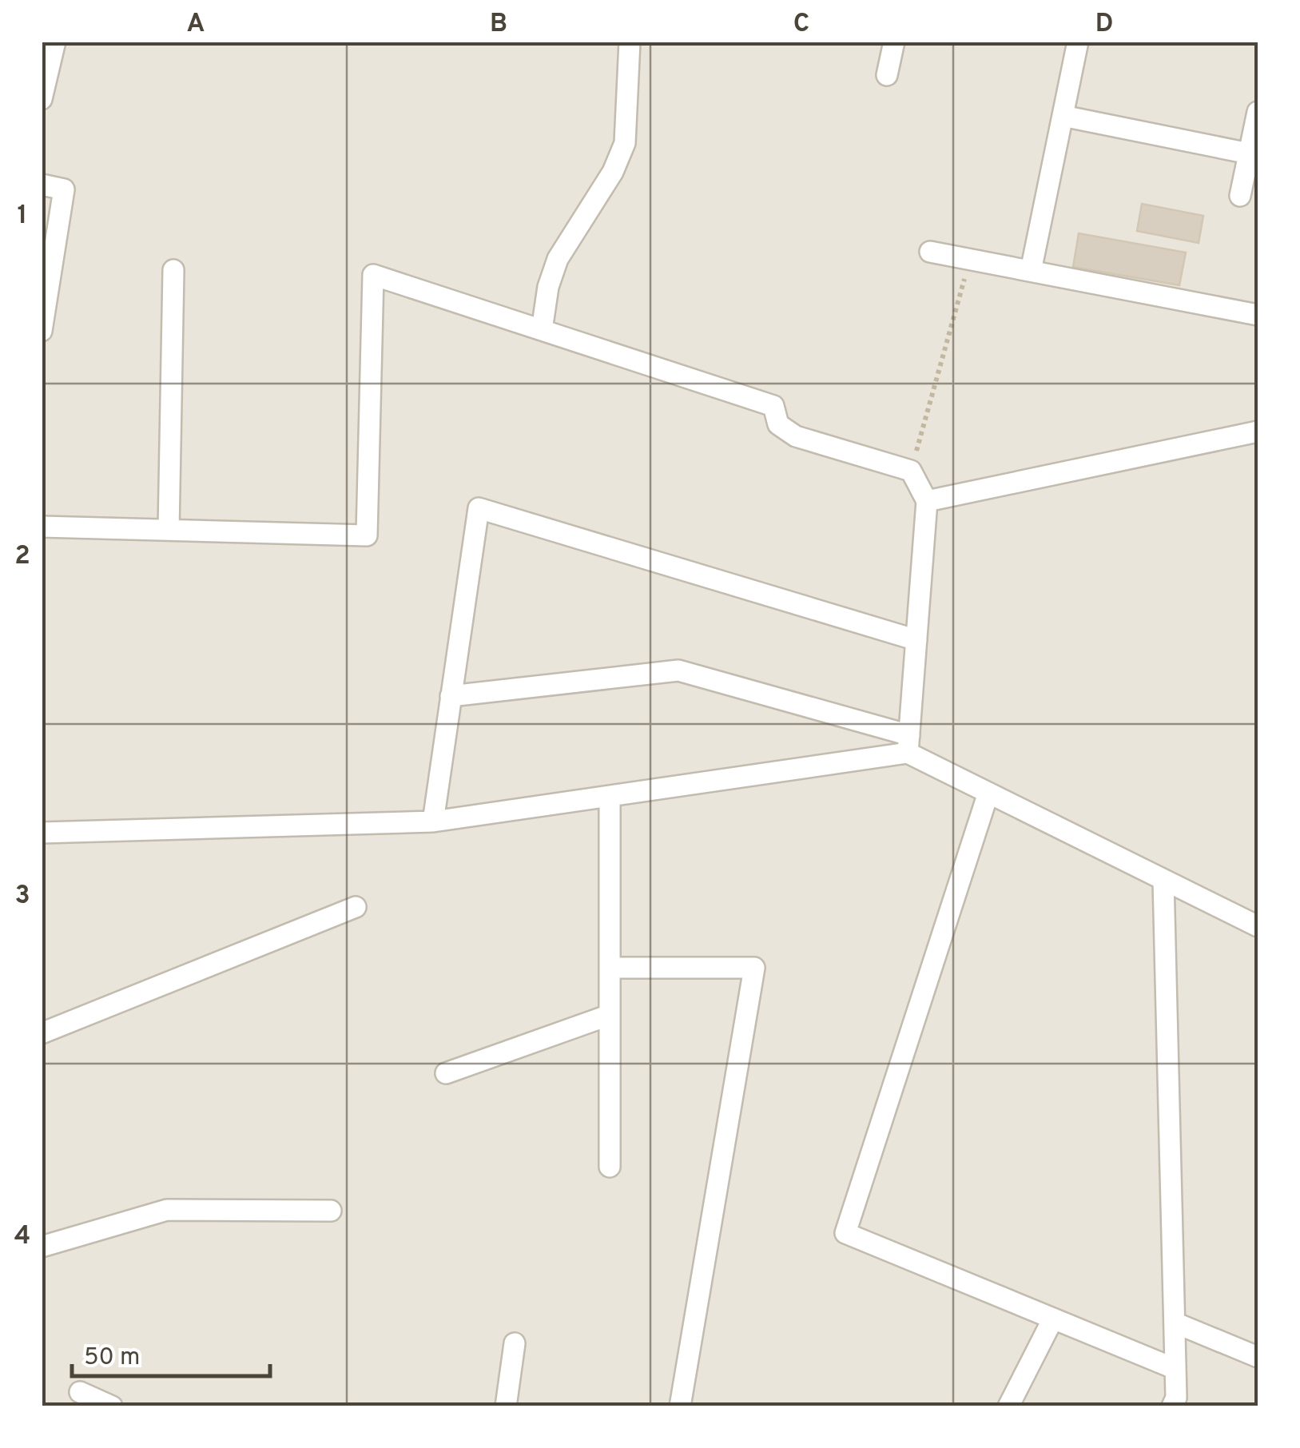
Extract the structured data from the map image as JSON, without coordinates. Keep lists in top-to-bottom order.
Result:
{
  "scale_bar": "50 m",
  "grid": {
    "columns": [
      "A",
      "B",
      "C",
      "D"
    ],
    "rows": [
      "1",
      "2",
      "3",
      "4"
    ]
  }
}
